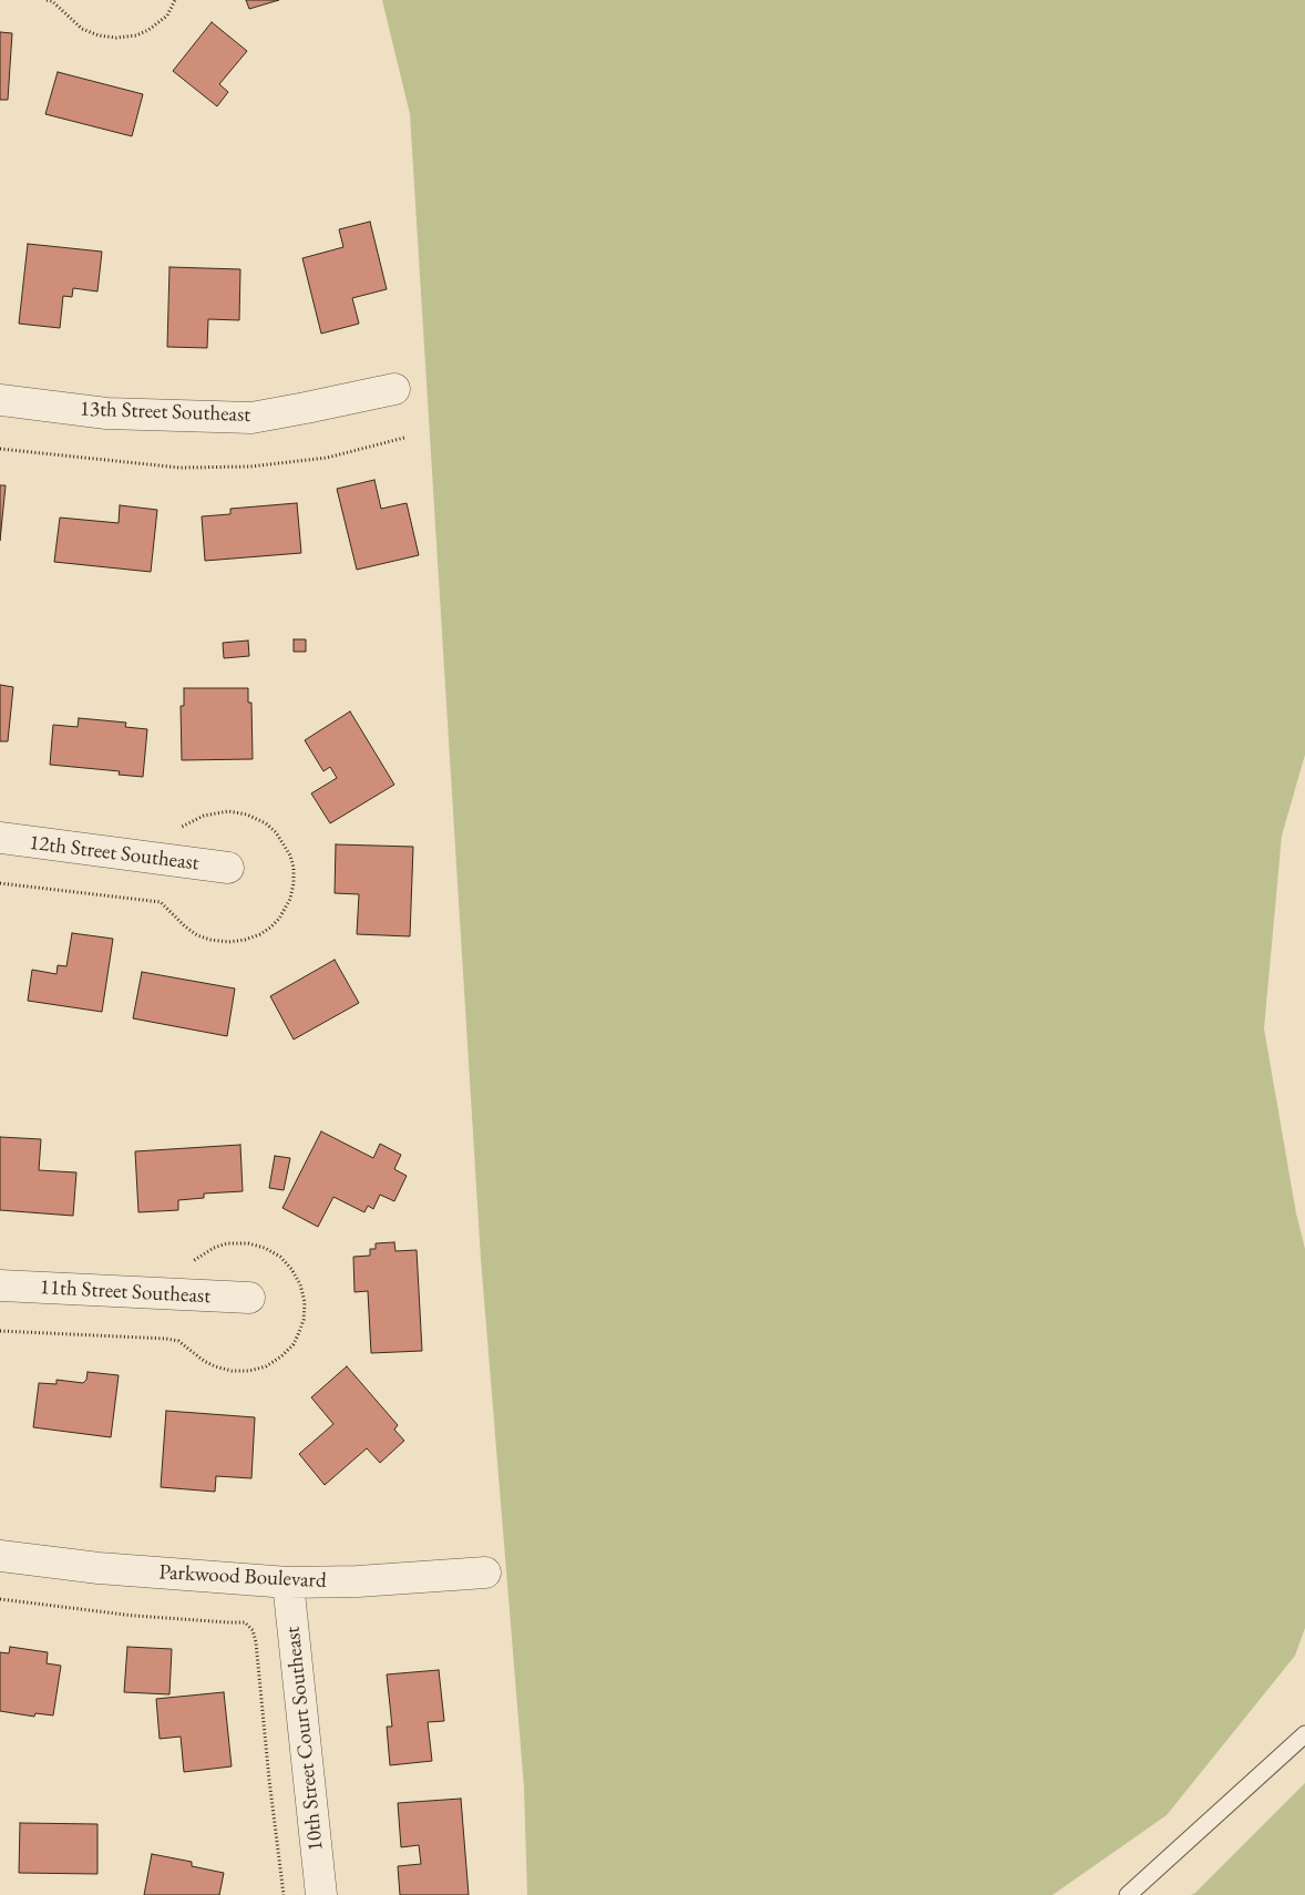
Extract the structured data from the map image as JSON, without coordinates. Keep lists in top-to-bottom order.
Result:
{
  "streets": {
    "street": [
      "13th Street Southeast",
      "12th Street Southeast",
      "11th Street Southeast",
      "Parkwood Boulevard",
      "10th Street Court Southeast"
    ]
  },
  "crossings": [
    ["Parkwood Boulevard", "10th Street Court Southeast"]
  ]
}
